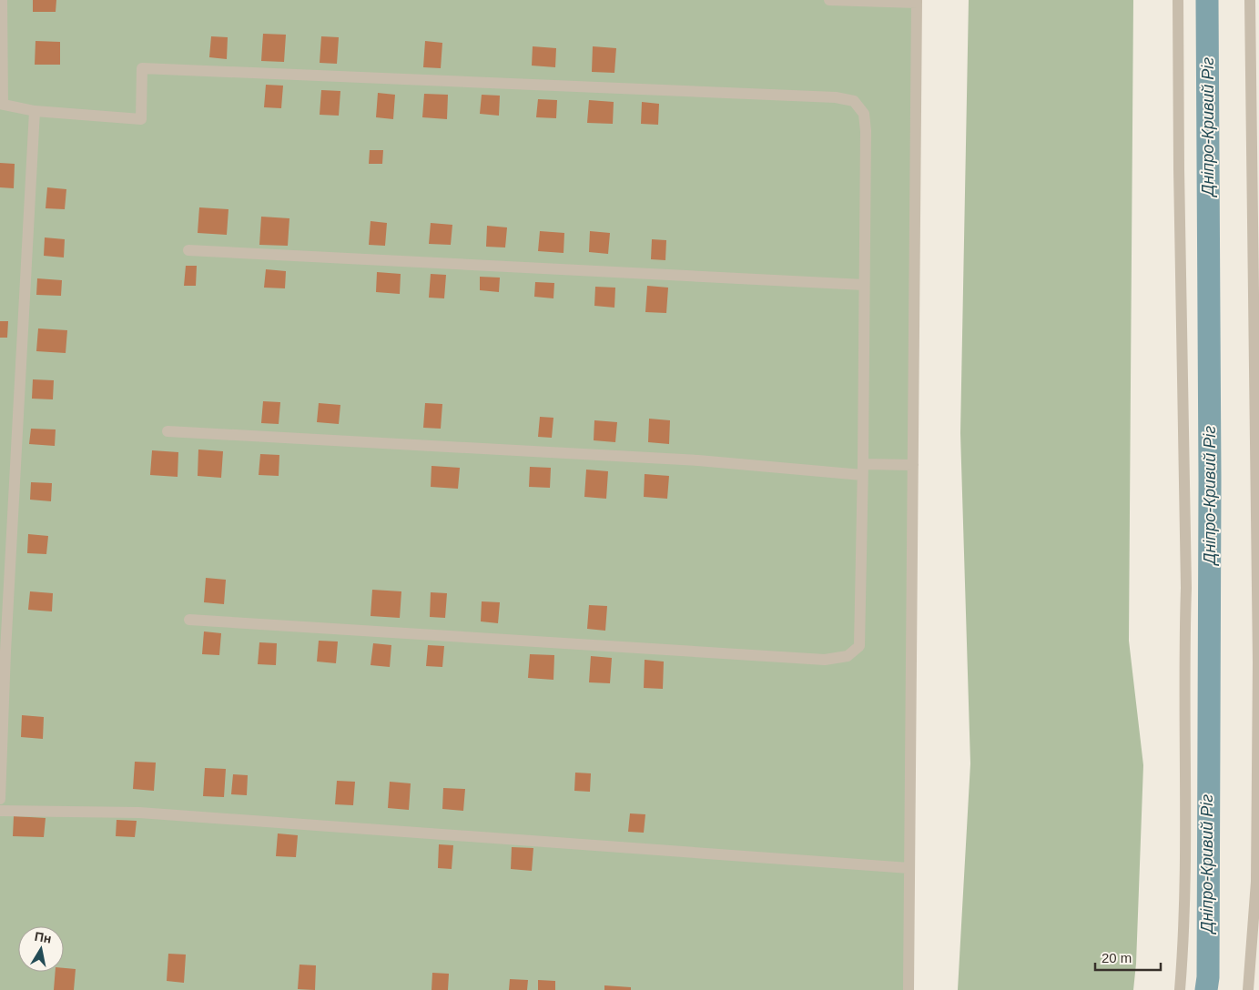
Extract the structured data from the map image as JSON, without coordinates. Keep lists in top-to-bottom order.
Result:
{
  "water": ["Дніпро-Кривий Ріг"],
  "scale_bar": "20 m",
  "north": "top"
}
